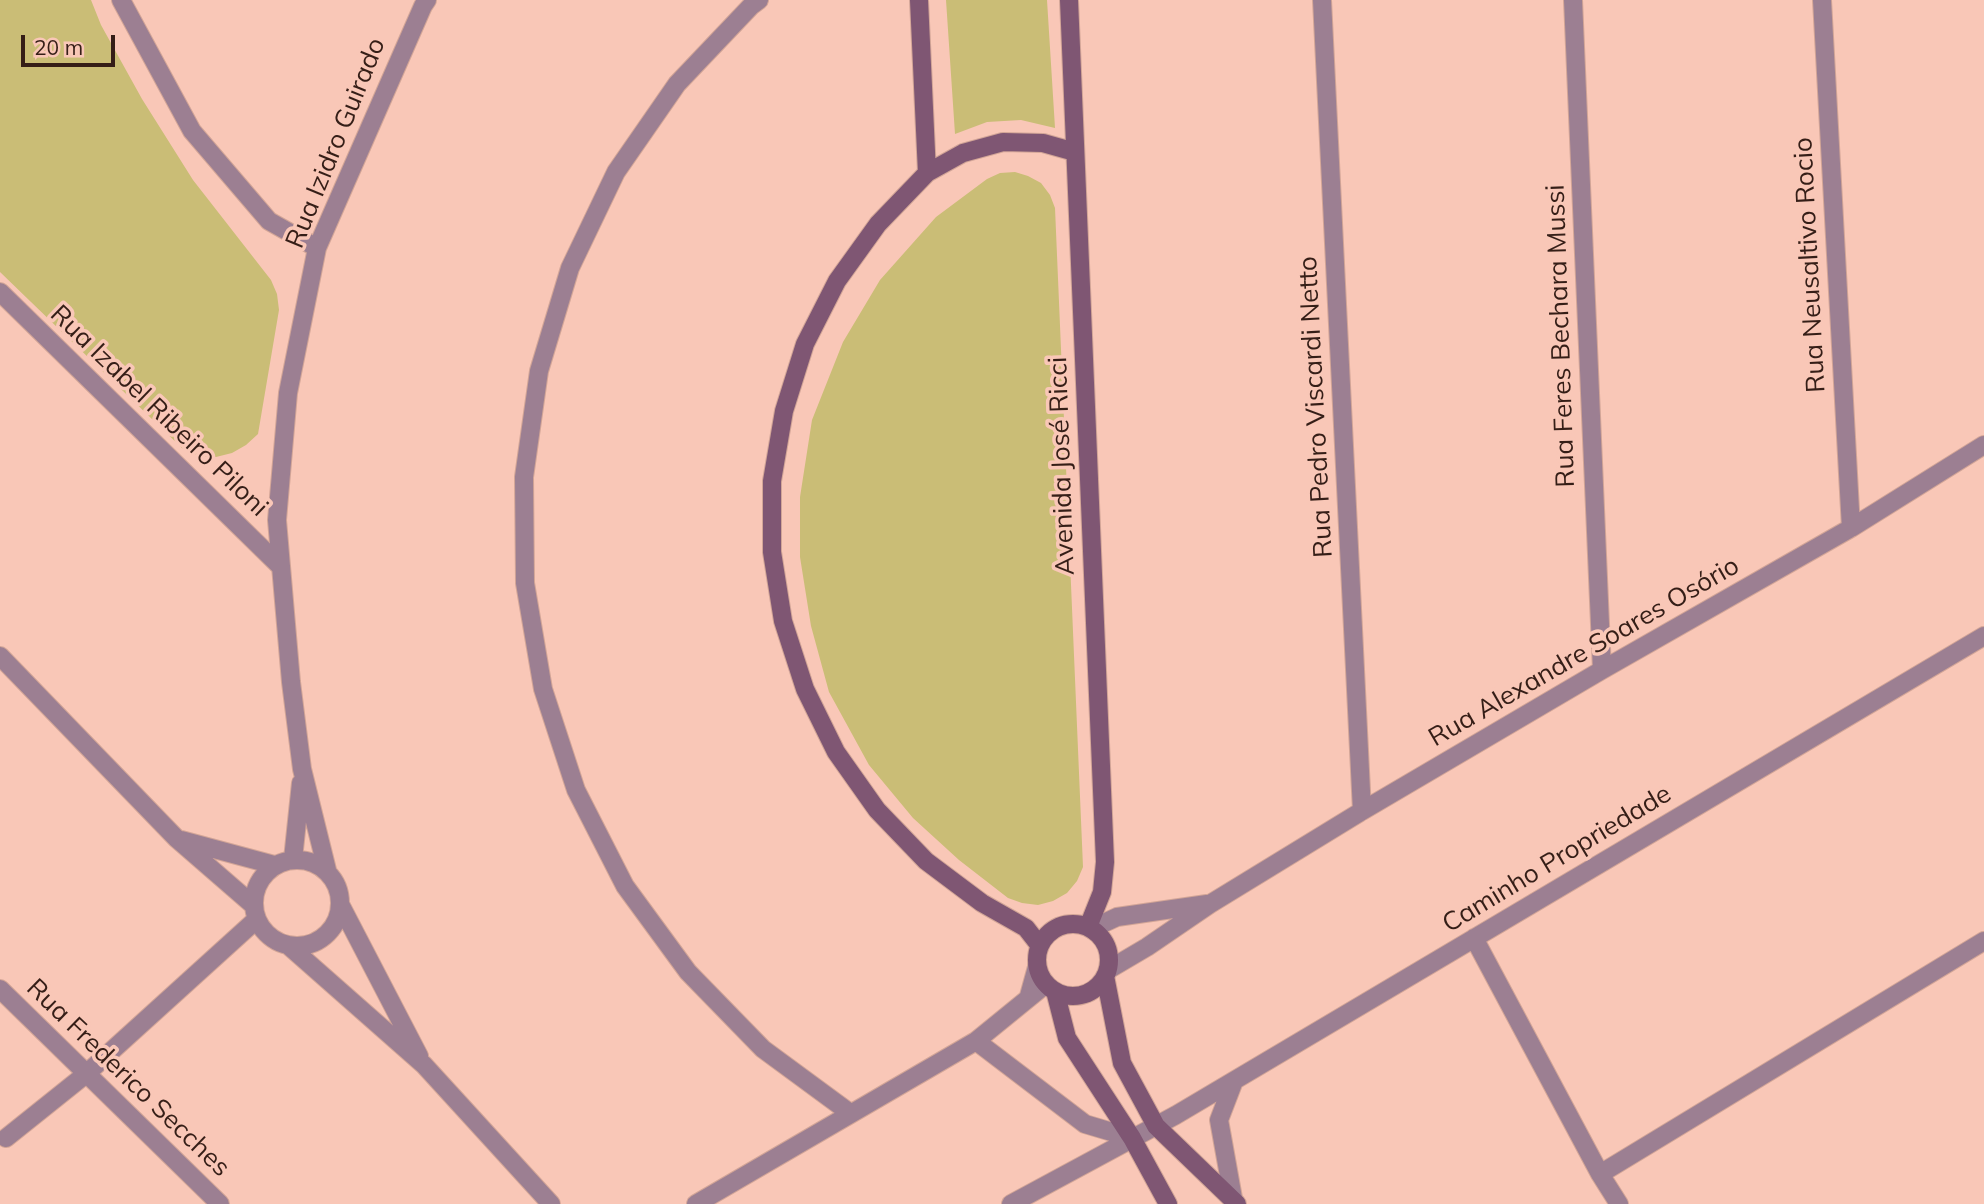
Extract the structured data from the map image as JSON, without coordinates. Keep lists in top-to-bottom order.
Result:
{
  "streets": {
    "street": [
      "Rua Izidro Guirado",
      "Rua Neusaltivo Rocio",
      "Rua Feres Bechara Mussi",
      "Rua Pedro Viscardi Netto",
      "Rua Izabel Ribeiro Piloni",
      "Avenida José Ricci",
      "Rua Alexandre Soares Osório",
      "Caminho Propriedade",
      "Rua Frederico Secches"
    ]
  },
  "crossings": [
    ["Rua Izidro Guirado", "Rua Izabel Ribeiro Piloni"],
    ["Rua Neusaltivo Rocio", "Rua Alexandre Soares Osório"],
    ["Rua Feres Bechara Mussi", "Rua Alexandre Soares Osório"],
    ["Rua Pedro Viscardi Netto", "Rua Alexandre Soares Osório"],
    ["Avenida José Ricci", "Rua Alexandre Soares Osório"]
  ],
  "scale_bar": "20 m"
}
